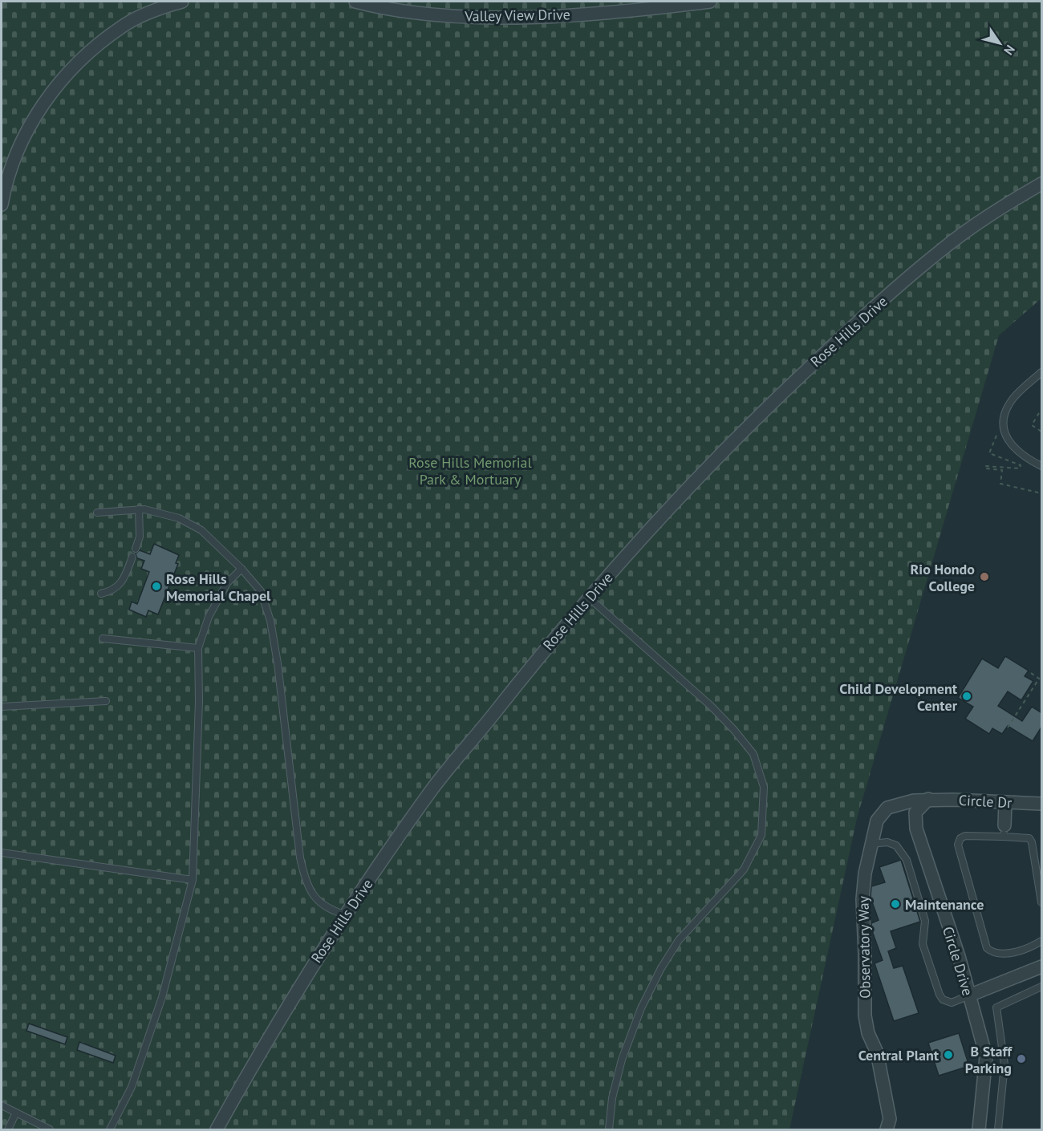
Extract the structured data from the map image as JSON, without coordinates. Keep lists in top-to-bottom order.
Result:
{
  "streets": {
    "street": [
      "Valley View Drive",
      "Rose Hills Drive",
      "Circle Dr",
      "Observatory Way",
      "Circle Drive"
    ]
  },
  "crossings": [
    ["Circle Dr", "Observatory Way"],
    ["Circle Dr", "Circle Drive"],
    ["Observatory Way", "Circle Drive"]
  ],
  "parks": ["Rose Hills Memorial Park & Mortuary"],
  "places": [
    "Rio Hondo College",
    "Rose Hills Memorial Chapel",
    "Child Development Center",
    "Maintenance",
    "Central Plant",
    "B Staff Parking"
  ],
  "north": "bottom right"
}
